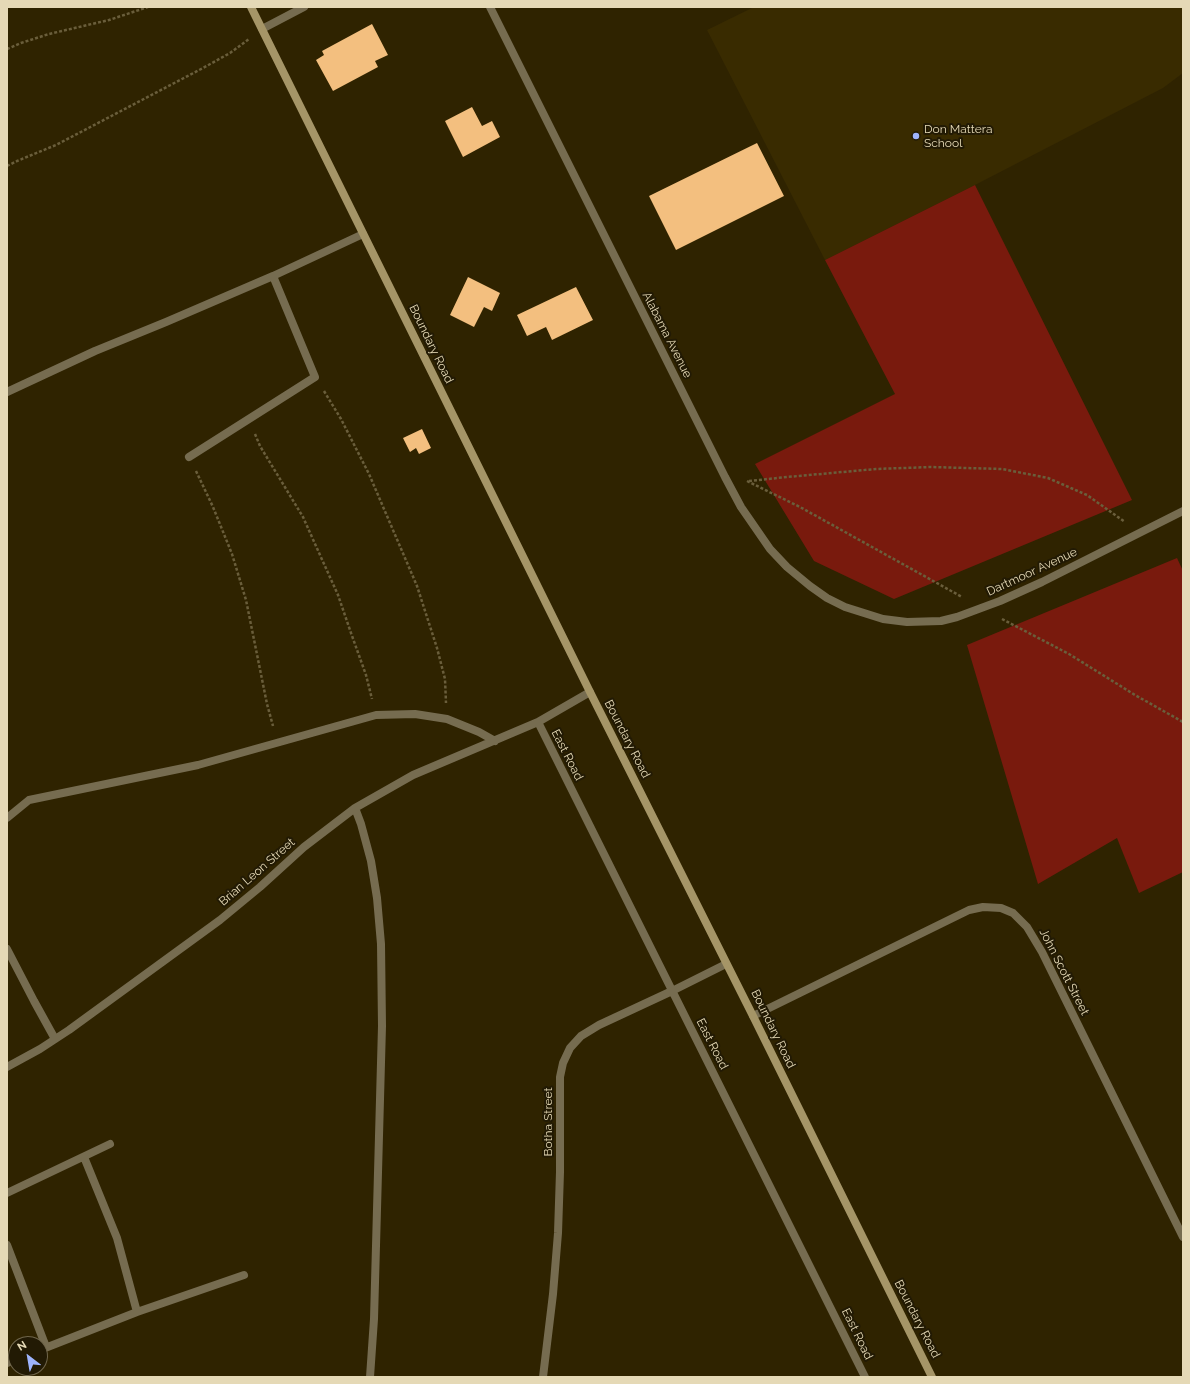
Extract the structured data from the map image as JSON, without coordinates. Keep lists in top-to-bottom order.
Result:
{
  "streets": {
    "street": [
      "Alabama Avenue",
      "Boundary Road",
      "Dartmoor Avenue",
      "East Road",
      "Brian Leon Street",
      "John Scott Street",
      "Botha Street"
    ]
  },
  "crossings": [
    ["Alabama Avenue", "Dartmoor Avenue"],
    ["Boundary Road", "East Road"],
    ["Boundary Road", "Brian Leon Street"],
    ["Boundary Road", "John Scott Street"],
    ["Boundary Road", "Botha Street"],
    ["East Road", "Brian Leon Street"],
    ["East Road", "Botha Street"]
  ],
  "places": ["Don Mattera School"],
  "north": "top left"
}
